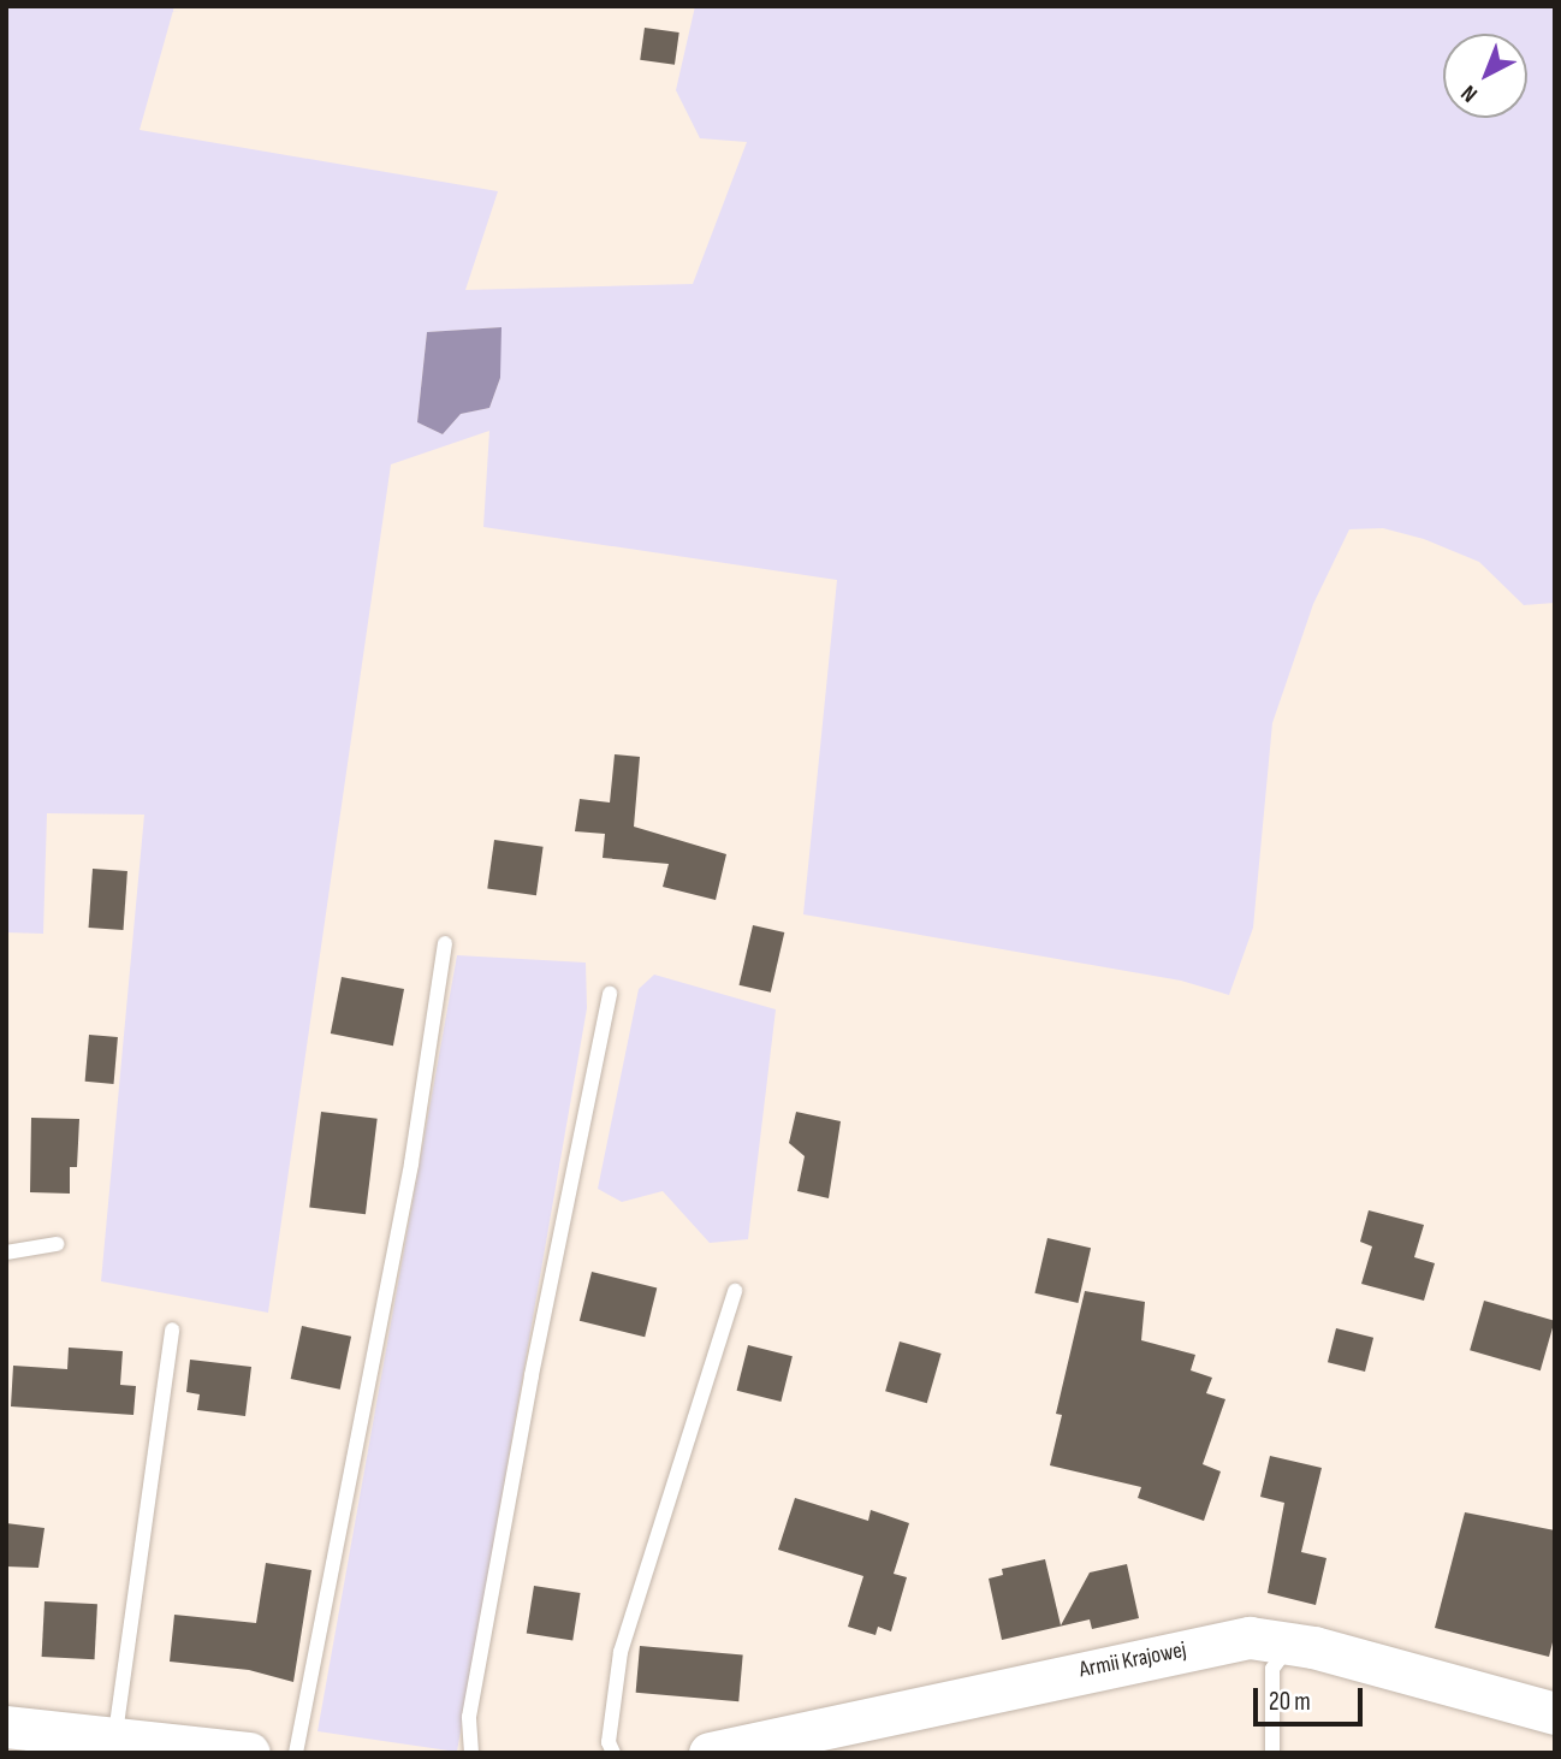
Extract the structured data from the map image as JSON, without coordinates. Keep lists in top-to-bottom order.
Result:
{
  "streets": {
    "street": ["Armii Krajowej"]
  },
  "scale_bar": "20 m",
  "north": "bottom left"
}
